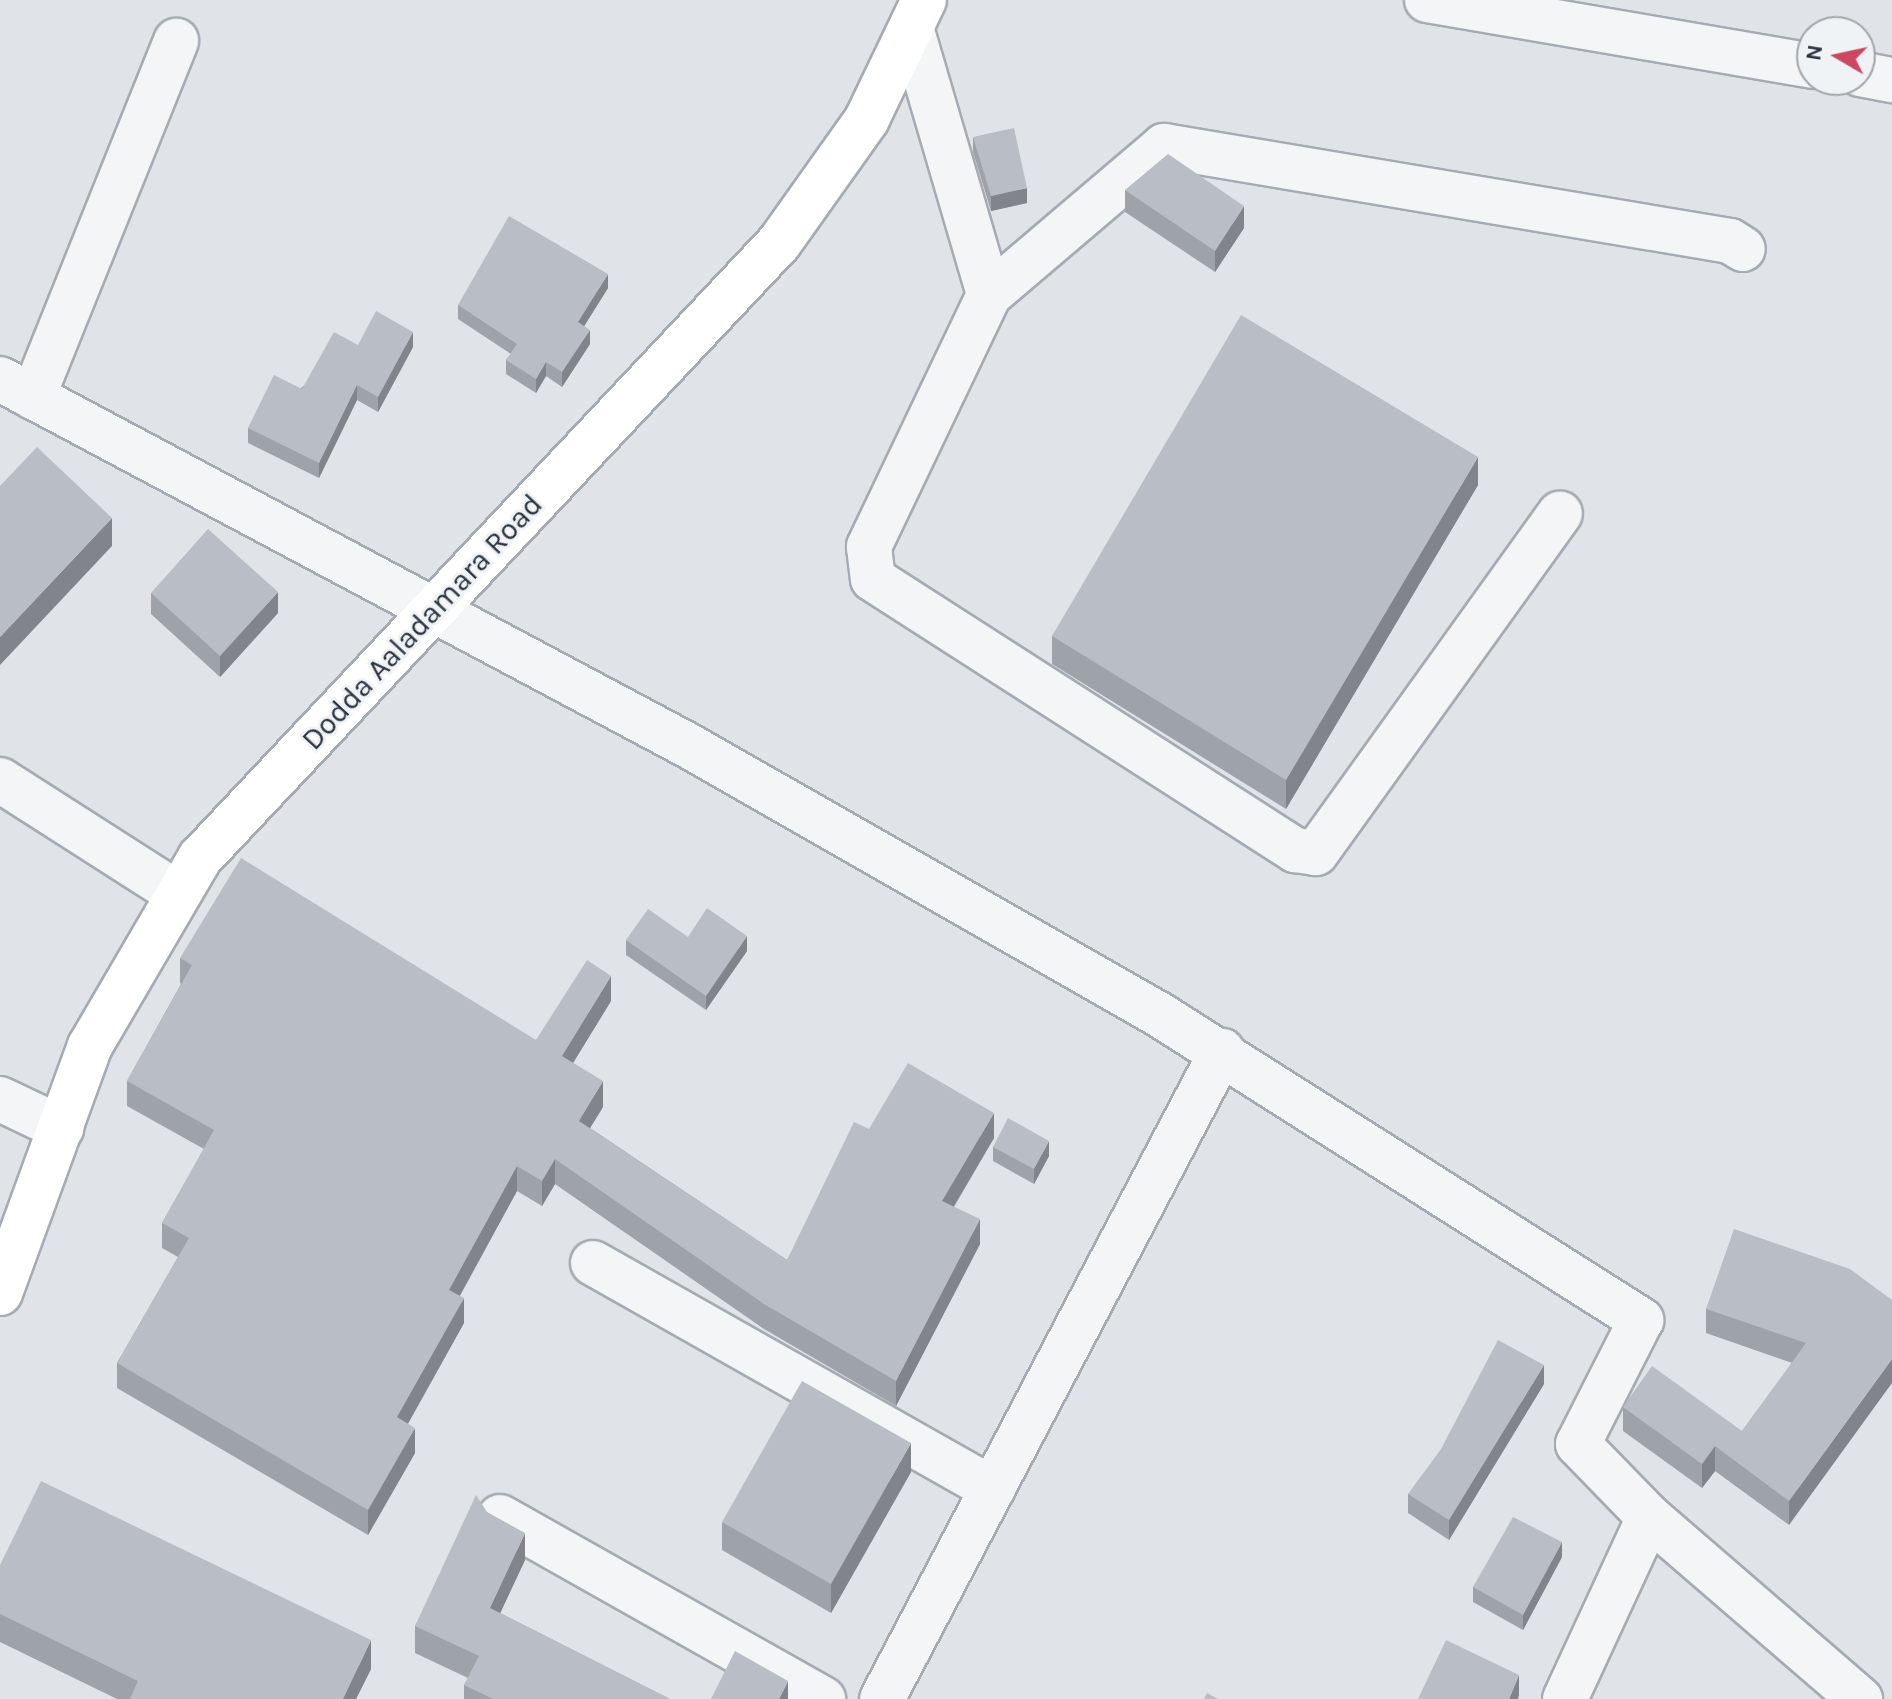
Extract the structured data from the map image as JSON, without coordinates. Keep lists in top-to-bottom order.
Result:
{
  "streets": {
    "main road": ["Dodda Aaladamara Road"]
  },
  "north": "left"
}
